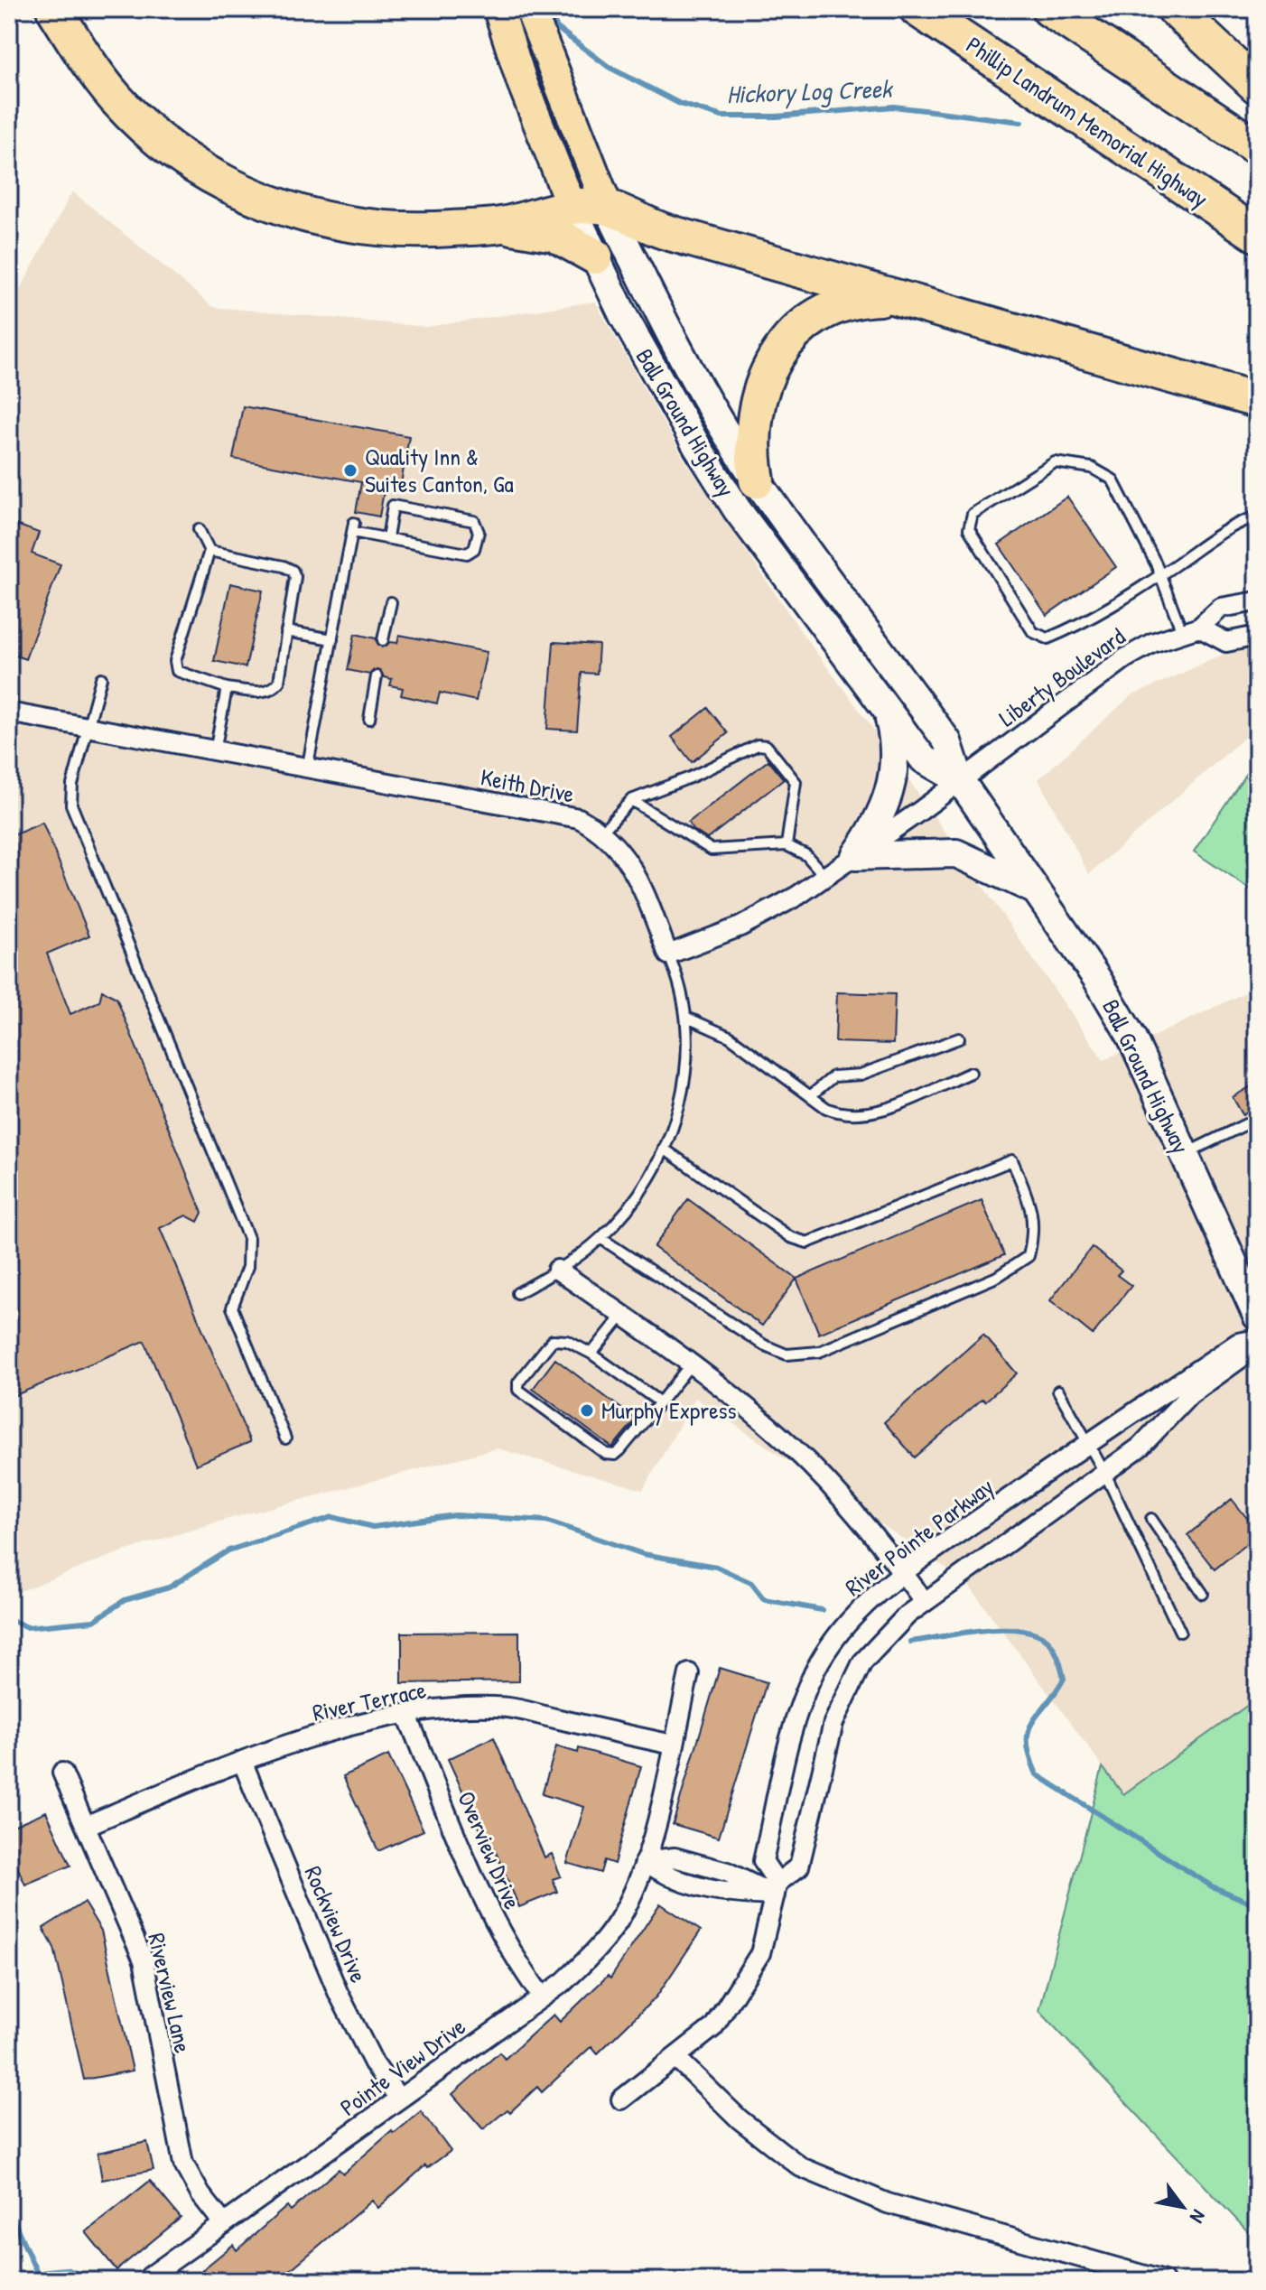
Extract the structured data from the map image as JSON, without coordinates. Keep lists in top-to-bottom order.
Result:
{
  "streets": {
    "highway": ["Phillip Landrum Memorial Highway"],
    "main road": ["Ball Ground Highway"],
    "street": [
      "Liberty Boulevard",
      "Keith Drive",
      "River Pointe Parkway",
      "River Terrace",
      "Overview Drive",
      "Rockview Drive",
      "Riverview Lane",
      "Pointe View Drive"
    ]
  },
  "crossings": [
    ["Ball Ground Highway", "Liberty Boulevard"],
    ["River Terrace", "Overview Drive"],
    ["River Terrace", "Rockview Drive"],
    ["River Terrace", "Riverview Lane"],
    ["River Terrace", "Pointe View Drive"],
    ["Overview Drive", "Pointe View Drive"],
    ["Rockview Drive", "Pointe View Drive"],
    ["Riverview Lane", "Pointe View Drive"]
  ],
  "water": ["Hickory Log Creek"],
  "places": ["Quality Inn & Suites Canton, Ga", "Murphy Express"],
  "north": "bottom right"
}
